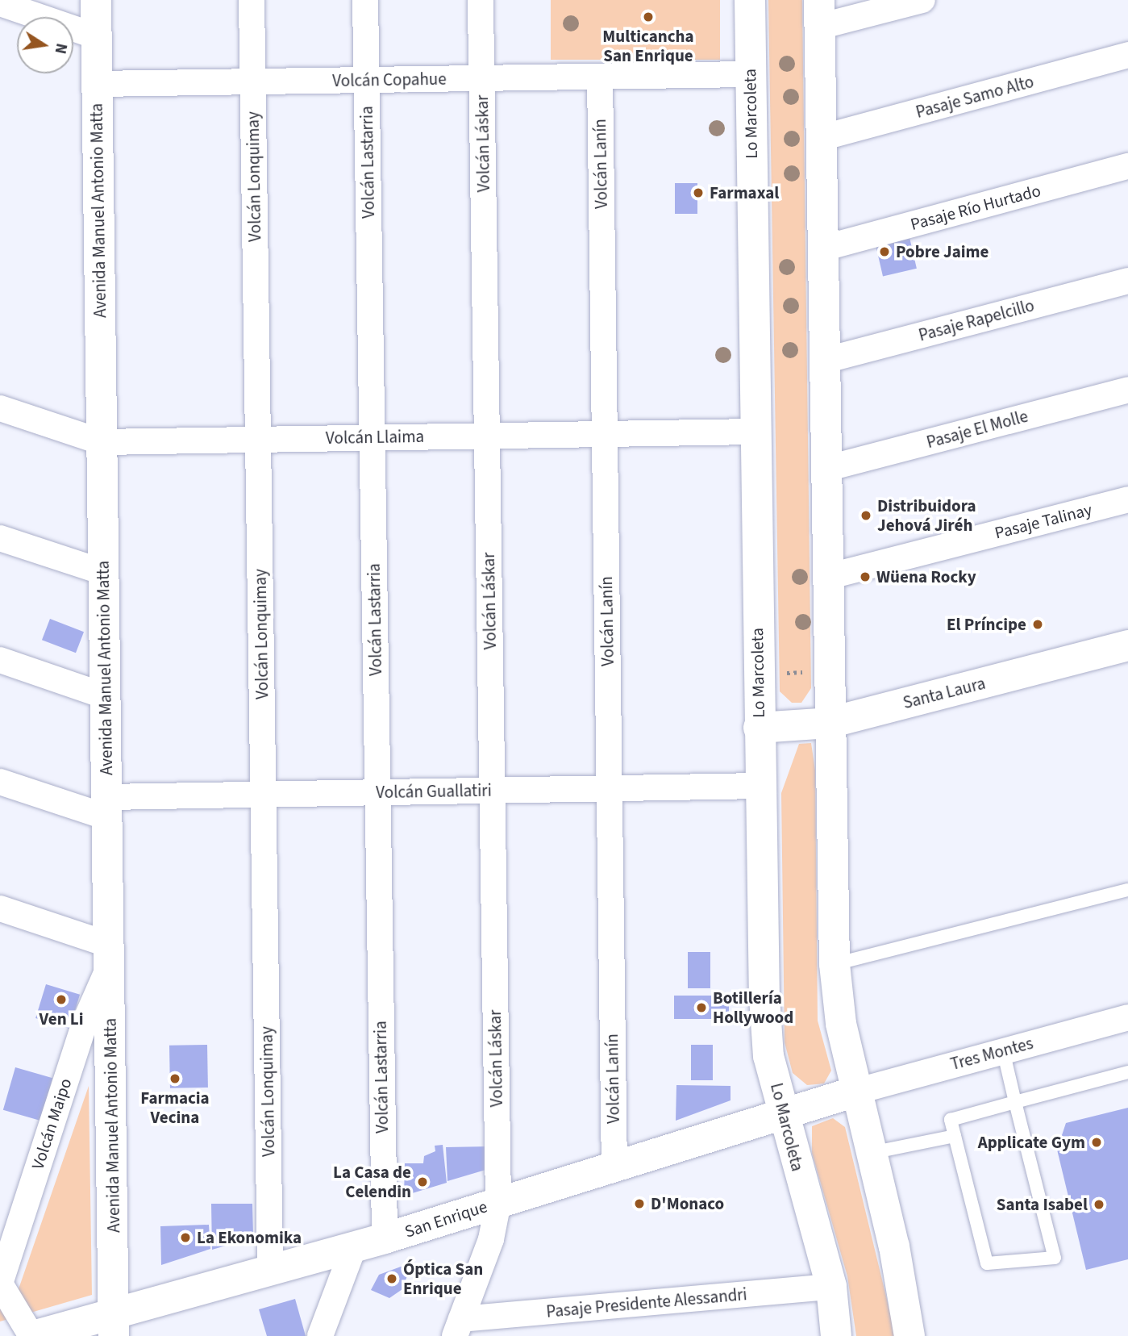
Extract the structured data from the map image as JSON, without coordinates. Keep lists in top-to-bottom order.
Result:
{
  "streets": {
    "street": [
      "Volcán Copahue",
      "Pasaje Samo Alto",
      "Lo Marcoleta",
      "Volcán Láskar",
      "Volcán Lastarria",
      "Volcán Lanín",
      "Volcán Lonquimay",
      "Pasaje Río Hurtado",
      "Avenida Manuel Antonio Matta",
      "Pasaje Rapelcillo",
      "Pasaje El Molle",
      "Volcán Llaima",
      "Pasaje Talinay",
      "Santa Laura",
      "Volcán Guallatiri",
      "Tres Montes",
      "Volcán Maipo",
      "San Enrique",
      "Pasaje Presidente Alessandri"
    ]
  },
  "crossings": [
    ["Volcán Copahue", "Lo Marcoleta"],
    ["Volcán Copahue", "Volcán Láskar"],
    ["Volcán Copahue", "Volcán Lastarria"],
    ["Volcán Copahue", "Volcán Lanín"],
    ["Volcán Copahue", "Volcán Lonquimay"],
    ["Volcán Copahue", "Avenida Manuel Antonio Matta"],
    ["Lo Marcoleta", "Volcán Llaima"],
    ["Lo Marcoleta", "Santa Laura"],
    ["Lo Marcoleta", "Volcán Guallatiri"],
    ["Lo Marcoleta", "San Enrique"],
    ["Lo Marcoleta", "Pasaje Presidente Alessandri"],
    ["Volcán Láskar", "Volcán Llaima"],
    ["Volcán Láskar", "Volcán Guallatiri"],
    ["Volcán Láskar", "San Enrique"],
    ["Volcán Láskar", "Pasaje Presidente Alessandri"],
    ["Volcán Lastarria", "Volcán Llaima"],
    ["Volcán Lastarria", "Volcán Guallatiri"],
    ["Volcán Lastarria", "San Enrique"],
    ["Volcán Lanín", "Volcán Llaima"],
    ["Volcán Lanín", "Volcán Guallatiri"],
    ["Volcán Lanín", "San Enrique"],
    ["Volcán Lonquimay", "Volcán Llaima"],
    ["Volcán Lonquimay", "Volcán Guallatiri"],
    ["Volcán Lonquimay", "San Enrique"],
    ["Avenida Manuel Antonio Matta", "Volcán Llaima"],
    ["Avenida Manuel Antonio Matta", "Volcán Guallatiri"],
    ["Avenida Manuel Antonio Matta", "Volcán Maipo"],
    ["Avenida Manuel Antonio Matta", "San Enrique"],
    ["Tres Montes", "San Enrique"]
  ],
  "places": [
    "Multicancha San Enrique",
    "Farmaxal",
    "Pobre Jaime",
    "Distribuidora Jehová Jiréh",
    "Wüena Rocky",
    "El Príncipe",
    "Ven Li",
    "Botillería Hollywood",
    "Farmacia Vecina",
    "Applicate Gym",
    "La Casa de Celendin",
    "D'Monaco",
    "Santa Isabel",
    "La Ekonomika",
    "Óptica San Enrique"
  ],
  "north": "right"
}
